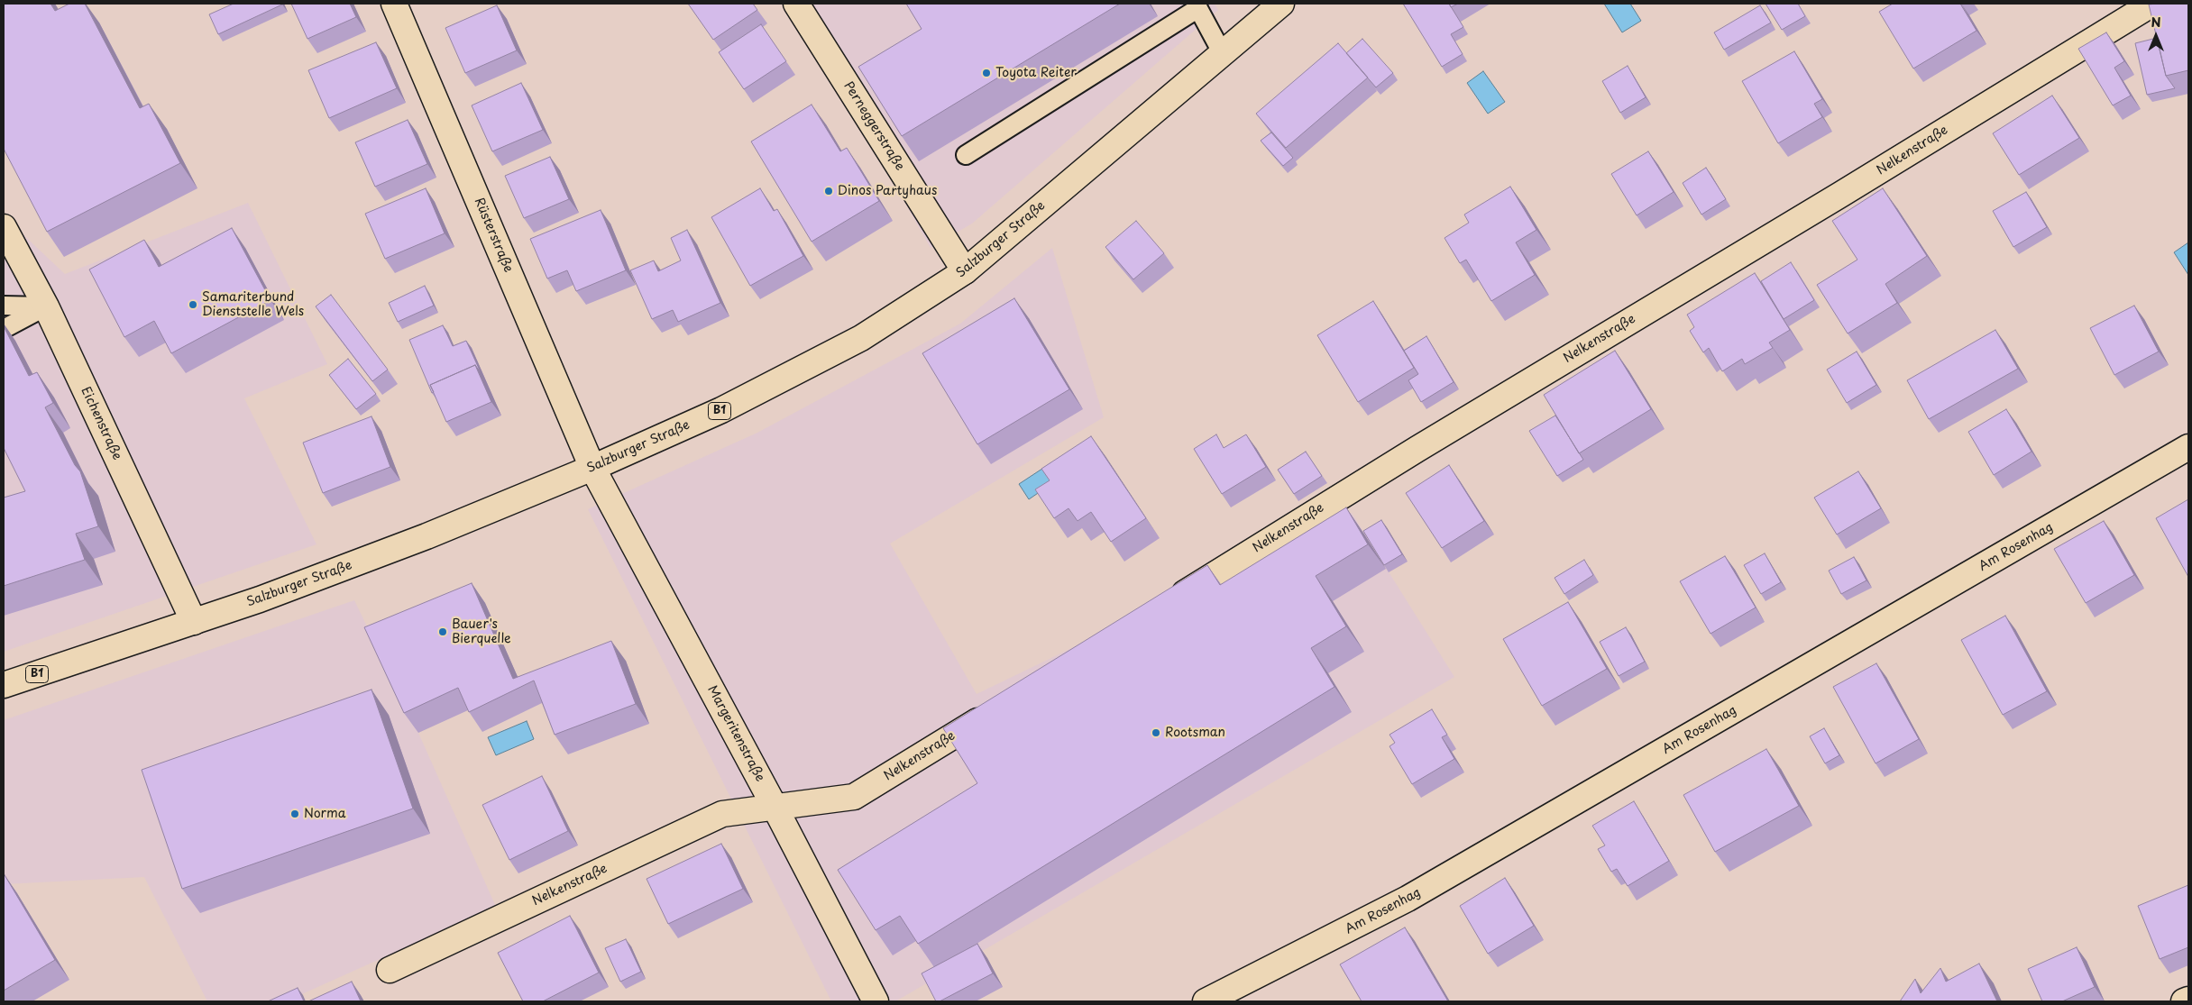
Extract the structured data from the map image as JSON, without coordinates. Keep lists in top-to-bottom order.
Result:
{
  "streets": {
    "street": [
      "Perneggerstraße",
      "Nelkenstraße",
      "Rüsterstraße",
      "Salzburger Straße",
      "B1",
      "Eichenstraße",
      "Am Rosenhag",
      "Margeritenstraße"
    ]
  },
  "crossings": [
    ["Perneggerstraße", "Salzburger Straße"],
    ["Nelkenstraße", "Margeritenstraße"],
    ["Rüsterstraße", "Salzburger Straße"],
    ["Rüsterstraße", "Margeritenstraße"],
    ["Salzburger Straße", "Eichenstraße"],
    ["Salzburger Straße", "Margeritenstraße"]
  ],
  "places": [
    "Toyota Reiter",
    "Dinos Partyhaus",
    "Samariterbund Dienststelle Wels",
    "Bauer's Bierquelle",
    "Rootsman",
    "Norma"
  ],
  "north": "top"
}
